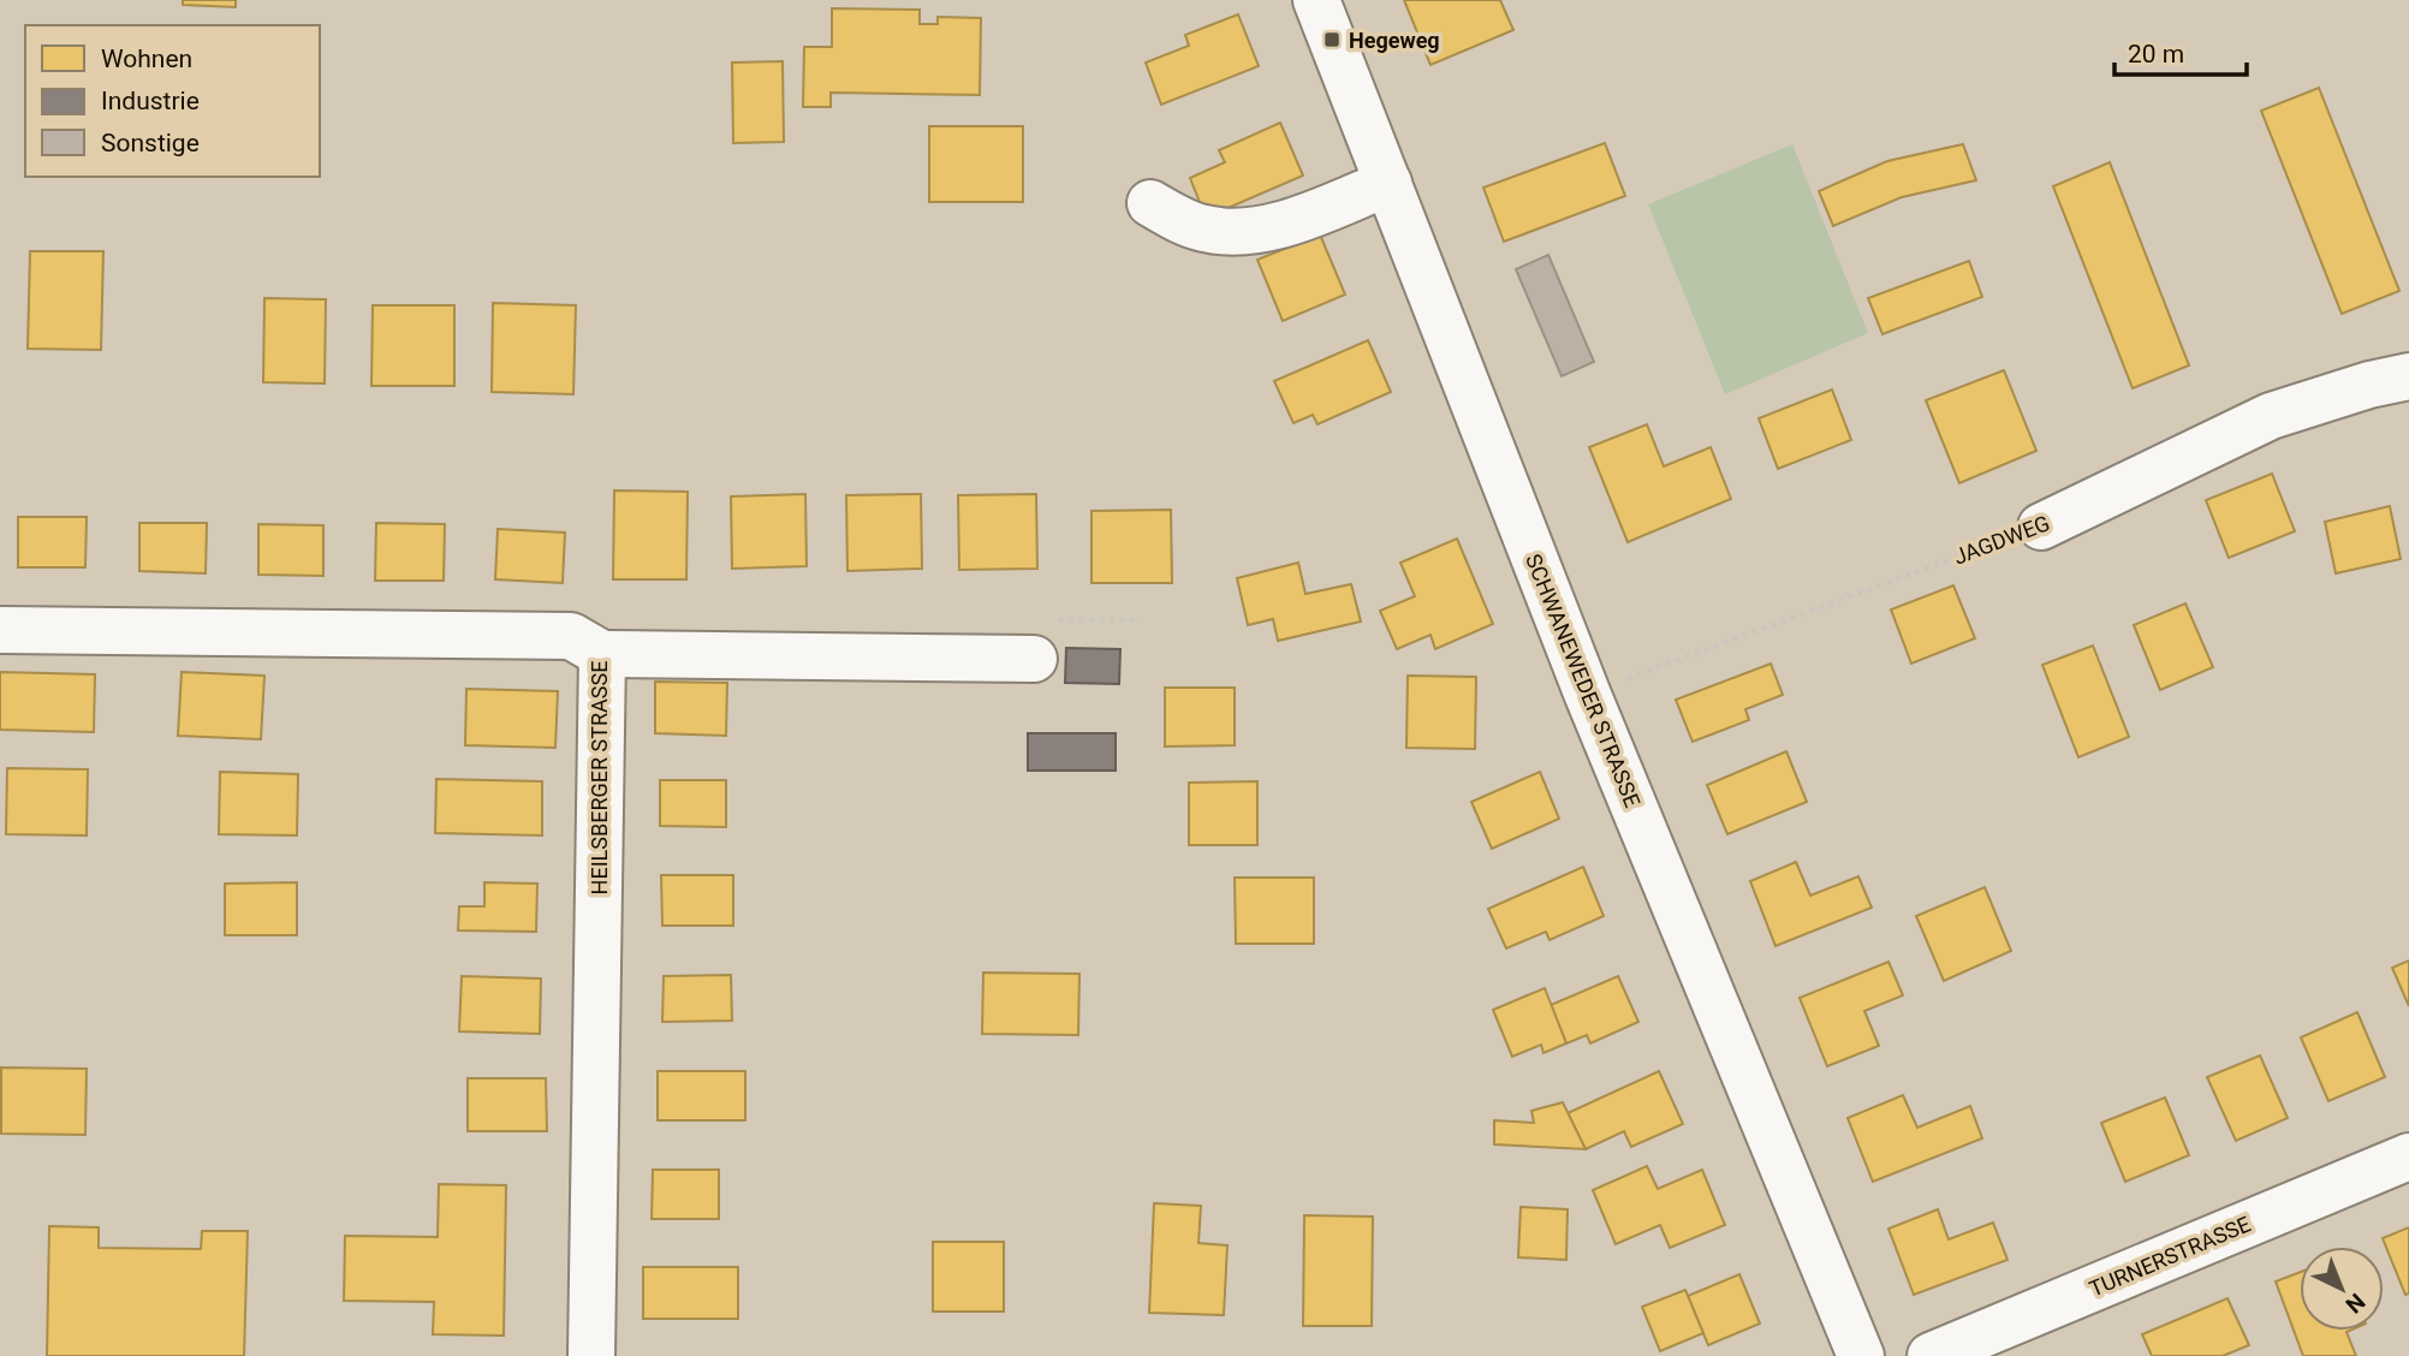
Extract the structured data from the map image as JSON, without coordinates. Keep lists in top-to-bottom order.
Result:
{
  "streets": {
    "street": [
      "JAGDWEG",
      "SCHWANEWEDER STRASSE",
      "HEILSBERGER STRASSE",
      "TURNERSTRASSE"
    ]
  },
  "crossings": [
    ["JAGDWEG", "SCHWANEWEDER STRASSE"]
  ],
  "places": {
    "transit": ["Hegeweg"]
  },
  "legend": ["Wohnen", "Industrie", "Sonstige"],
  "scale_bar": "20 m",
  "north": "bottom right"
}
